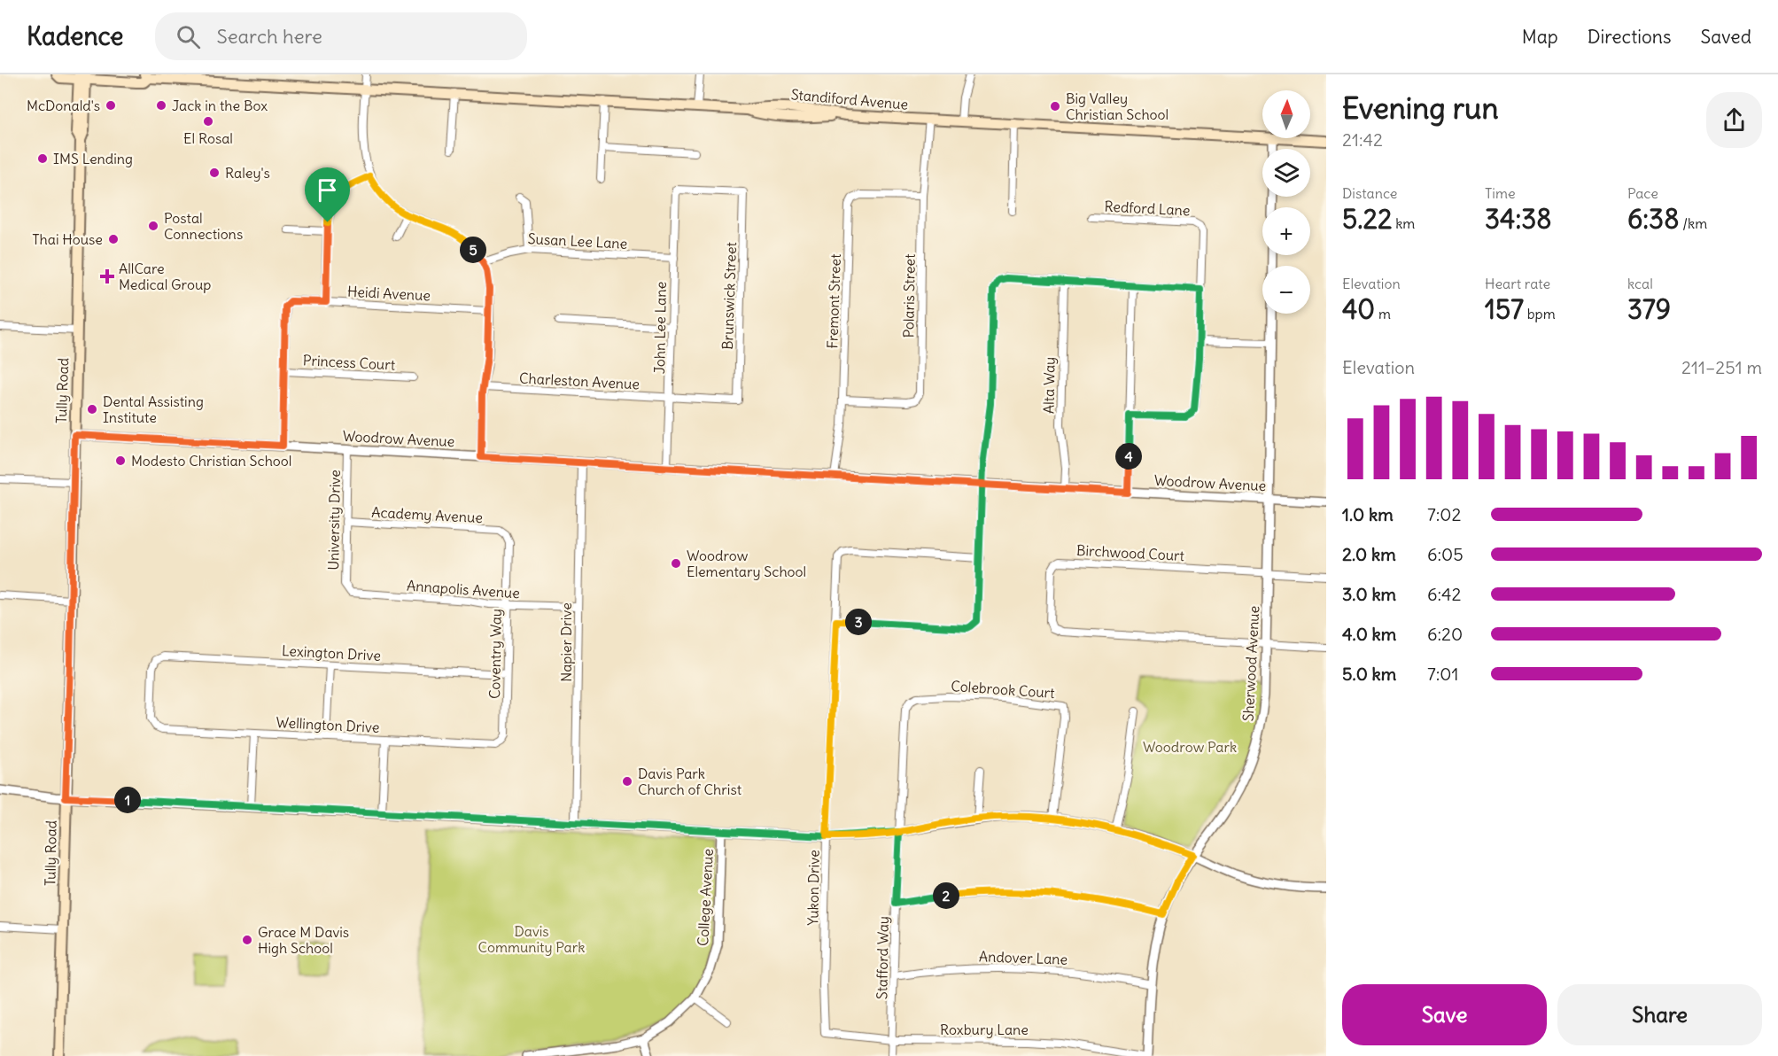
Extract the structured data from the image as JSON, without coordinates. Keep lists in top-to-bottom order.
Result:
{
  "streets": {
    "main road": ["Standiford Avenue", "Tully Road"],
    "street": [
      "Redford Lane",
      "Susan Lee Lane",
      "Heidi Avenue",
      "Brunswick Street",
      "Polaris Street",
      "Fremont Street",
      "John Lee Lane",
      "Princess Court",
      "Charleston Avenue",
      "Alta Way",
      "Woodrow Avenue",
      "Academy Avenue",
      "University Drive",
      "Birchwood Court",
      "Annapolis Avenue",
      "Napier Drive",
      "Lexington Drive",
      "Coventry Way",
      "Sherwood Avenue",
      "Colebrook Court",
      "Wellington Drive",
      "Yukon Drive",
      "College Avenue",
      "Stafford Way",
      "Andover Lane",
      "Roxbury Lane"
    ]
  },
  "crossings": [
    ["Standiford Avenue", "Polaris Street"],
    ["Standiford Avenue", "Tully Road"],
    ["Susan Lee Lane", "John Lee Lane"],
    ["Heidi Avenue", "Princess Court"],
    ["Brunswick Street", "John Lee Lane"],
    ["Brunswick Street", "Charleston Avenue"],
    ["Polaris Street", "Fremont Street"],
    ["Fremont Street", "Woodrow Avenue"],
    ["John Lee Lane", "Charleston Avenue"],
    ["John Lee Lane", "Woodrow Avenue"],
    ["Alta Way", "Woodrow Avenue"],
    ["Tully Road", "Woodrow Avenue"],
    ["Woodrow Avenue", "University Drive"],
    ["Woodrow Avenue", "Napier Drive"],
    ["Woodrow Avenue", "Sherwood Avenue"],
    ["Academy Avenue", "University Drive"],
    ["Academy Avenue", "Coventry Way"],
    ["University Drive", "Annapolis Avenue"],
    ["Birchwood Court", "Sherwood Avenue"],
    ["Annapolis Avenue", "Napier Drive"],
    ["Annapolis Avenue", "Coventry Way"],
    ["Lexington Drive", "Coventry Way"],
    ["Lexington Drive", "Wellington Drive"],
    ["Coventry Way", "Wellington Drive"],
    ["Sherwood Avenue", "Andover Lane"],
    ["Sherwood Avenue", "Roxbury Lane"],
    ["Colebrook Court", "Stafford Way"],
    ["Yukon Drive", "Roxbury Lane"],
    ["Stafford Way", "Andover Lane"],
    ["Stafford Way", "Roxbury Lane"]
  ],
  "parks": ["Woodrow Park", "Davis Community Park"],
  "places": {
    "other": [
      "McDonald's",
      "Jack in the Box",
      "Big Valley Christian School",
      "El Rosal",
      "IMS Lending",
      "Raley's",
      "Postal Connections",
      "Thai House",
      "Dental Assisting Institute",
      "Modesto Christian School",
      "Woodrow Elementary School",
      "Davis Park Church of Christ",
      "Grace M Davis High School"
    ],
    "health": ["AllCare Medical Group"]
  },
  "north": "top",
  "page": {
    "header": "Kadence",
    "search": "Search here",
    "nav": ["Map", "Directions", "Saved"],
    "heading": ["Evening run", "21:42"],
    "map_buttons": ["+", "−"],
    "stats": [
      ["Distance", "5.22 km"],
      ["Time", "34:38"],
      ["Pace", "6:38 /km"],
      ["Elevation", "40 m"],
      ["Heart rate", "157 bpm"],
      ["kcal", "379"]
    ],
    "pins": [
      "5",
      "4",
      "3",
      "1",
      "2"
    ],
    "chart": ["Elevation", "211–251 m"],
    "list": [
      {
        "name": "1.0 km",
        "note": "7:02"
      },
      {
        "name": "2.0 km",
        "note": "6:05"
      },
      {
        "name": "3.0 km",
        "note": "6:42"
      },
      {
        "name": "4.0 km",
        "note": "6:20"
      },
      {
        "name": "5.0 km",
        "note": "7:01"
      }
    ],
    "buttons": ["Save", "Share"]
  }
}
